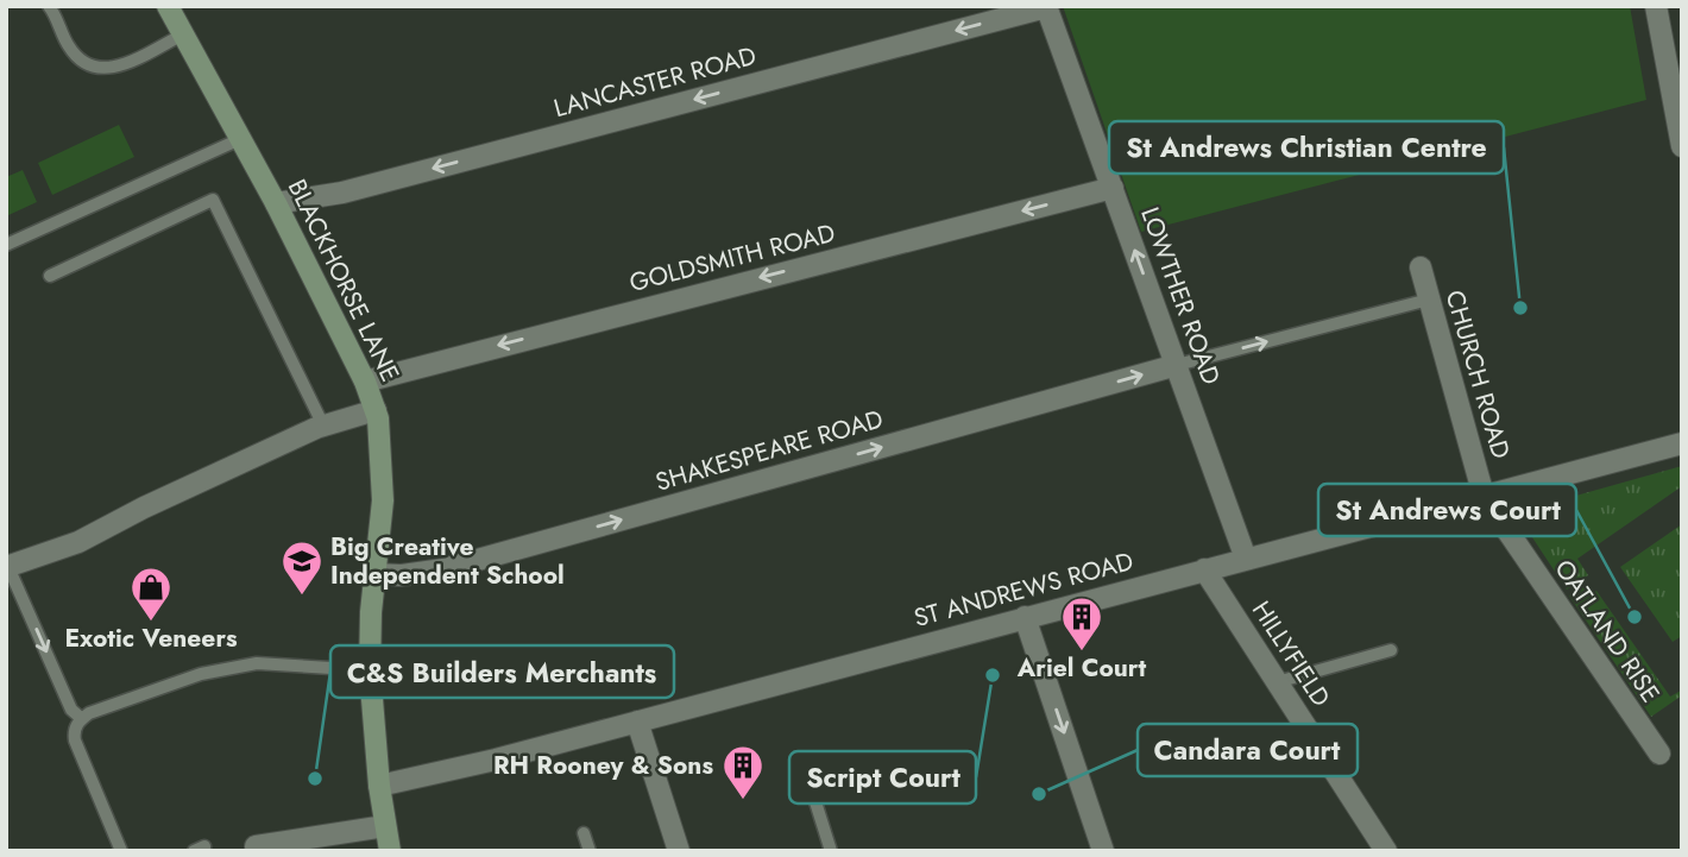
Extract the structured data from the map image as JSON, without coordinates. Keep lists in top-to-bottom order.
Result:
{
  "streets": {
    "main road": ["BLACKHORSE LANE"],
    "street": [
      "LANCASTER ROAD",
      "GOLDSMITH ROAD",
      "LOWTHER ROAD",
      "CHURCH ROAD",
      "SHAKESPEARE ROAD",
      "ST ANDREWS ROAD",
      "OATLAND RISE",
      "HILLYFIELD"
    ]
  },
  "crossings": [
    ["LANCASTER ROAD", "BLACKHORSE LANE"],
    ["LANCASTER ROAD", "LOWTHER ROAD"],
    ["GOLDSMITH ROAD", "BLACKHORSE LANE"],
    ["GOLDSMITH ROAD", "LOWTHER ROAD"],
    ["BLACKHORSE LANE", "SHAKESPEARE ROAD"],
    ["BLACKHORSE LANE", "ST ANDREWS ROAD"],
    ["LOWTHER ROAD", "SHAKESPEARE ROAD"],
    ["LOWTHER ROAD", "ST ANDREWS ROAD"],
    ["CHURCH ROAD", "ST ANDREWS ROAD"],
    ["CHURCH ROAD", "OATLAND RISE"],
    ["ST ANDREWS ROAD", "OATLAND RISE"],
    ["ST ANDREWS ROAD", "HILLYFIELD"]
  ],
  "one_way": ["LANCASTER ROAD", "GOLDSMITH ROAD", "SHAKESPEARE ROAD"],
  "places": {
    "other": [
      "St Andrews Christian Centre",
      "St Andrews Court",
      "Script Court",
      "C&S Builders Merchants",
      "Candara Court"
    ],
    "school or university": ["Big Creative Independent School"],
    "shop": ["Exotic Veneers"],
    "building": ["Ariel Court", "RH Rooney & Sons"]
  }
}
